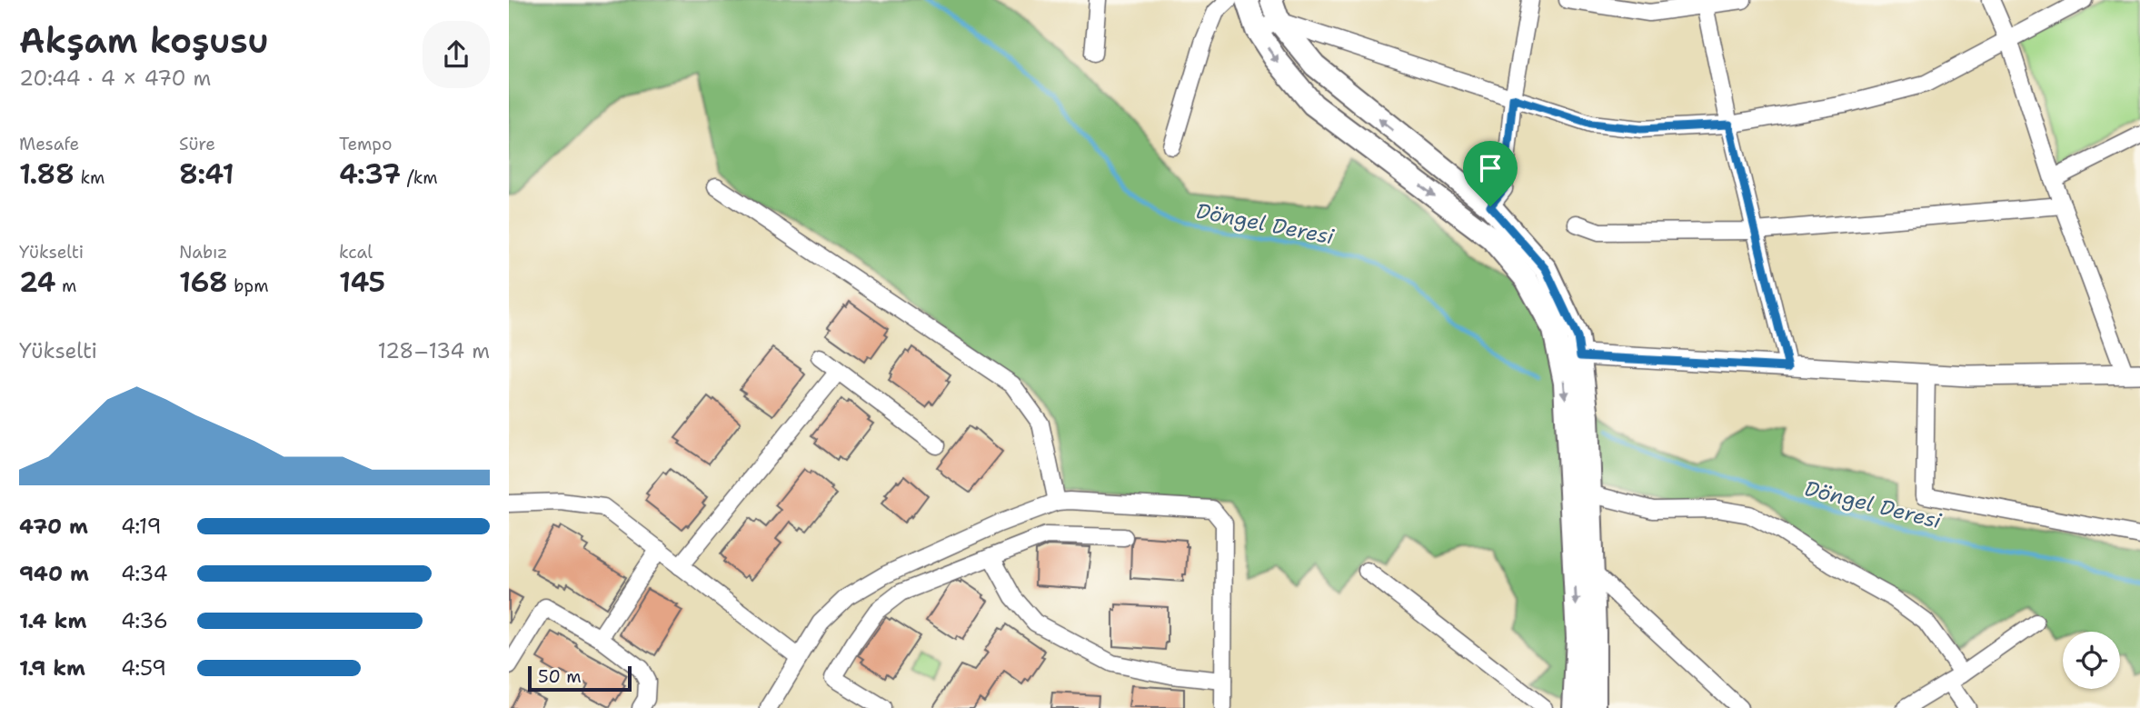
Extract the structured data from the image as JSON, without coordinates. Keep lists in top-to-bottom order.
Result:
{
  "water": ["Döngel Deresi"],
  "scale_bar": "50 m",
  "page": {
    "heading": ["Akşam koşusu", "20:44 · 4 × 470 m"],
    "stats": [
      ["Mesafe", "1.88 km"],
      ["Süre", "8:41"],
      ["Tempo", "4:37 /km"],
      ["Yükselti", "24 m"],
      ["Nabız", "168 bpm"],
      ["kcal", "145"]
    ],
    "chart": ["Yükselti", "128–134 m"],
    "list": [
      {
        "name": "470 m",
        "note": "4:19"
      },
      {
        "name": "940 m",
        "note": "4:34"
      },
      {
        "name": "1.4 km",
        "note": "4:36"
      },
      {
        "name": "1.9 km",
        "note": "4:59"
      }
    ],
    "scale": "50 m"
  }
}
